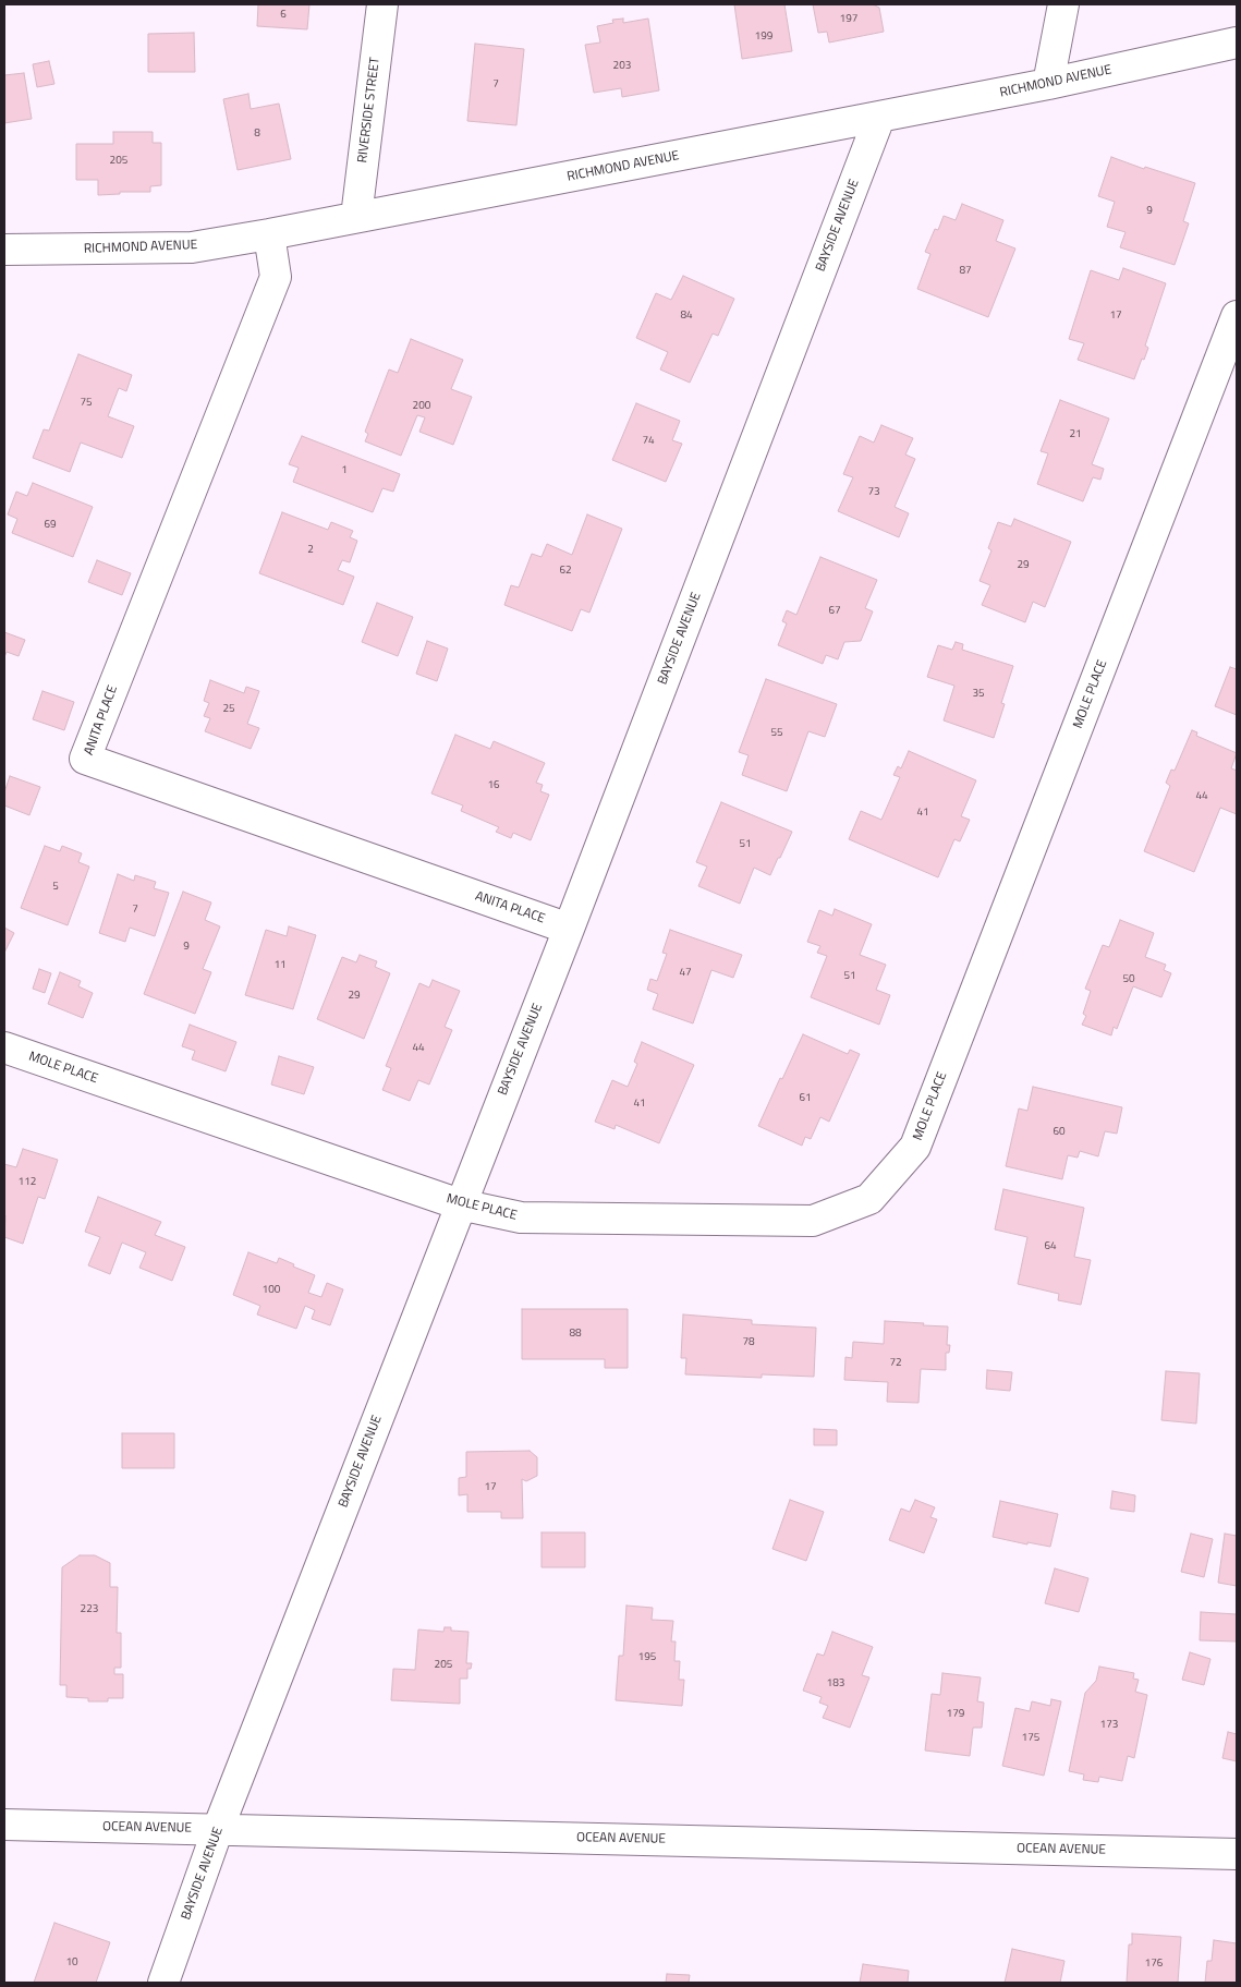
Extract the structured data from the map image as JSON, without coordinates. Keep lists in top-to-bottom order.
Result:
{
  "streets": {
    "street": [
      "RICHMOND AVENUE",
      "RIVERSIDE STREET",
      "BAYSIDE AVENUE",
      "MOLE PLACE",
      "ANITA PLACE",
      "OCEAN AVENUE"
    ]
  },
  "crossings": [
    ["RICHMOND AVENUE", "RIVERSIDE STREET"],
    ["RICHMOND AVENUE", "BAYSIDE AVENUE"],
    ["RICHMOND AVENUE", "ANITA PLACE"],
    ["BAYSIDE AVENUE", "MOLE PLACE"],
    ["BAYSIDE AVENUE", "ANITA PLACE"],
    ["BAYSIDE AVENUE", "OCEAN AVENUE"]
  ],
  "house_numbers": [
    "6",
    "197",
    "199",
    "203",
    "7",
    "8",
    "205",
    "9",
    "87",
    "84",
    "17",
    "75",
    "200",
    "21",
    "74",
    "1",
    "73",
    "69",
    "2",
    "29",
    "62",
    "67",
    "35",
    "25",
    "55",
    "16",
    "44",
    "41",
    "51",
    "5",
    "7",
    "9",
    "11",
    "47",
    "51",
    "50",
    "29",
    "44",
    "61",
    "41",
    "60",
    "112",
    "64",
    "100",
    "88",
    "78",
    "72",
    "17",
    "223",
    "195",
    "205",
    "183",
    "179",
    "173",
    "175",
    "10",
    "176"
  ]
}
